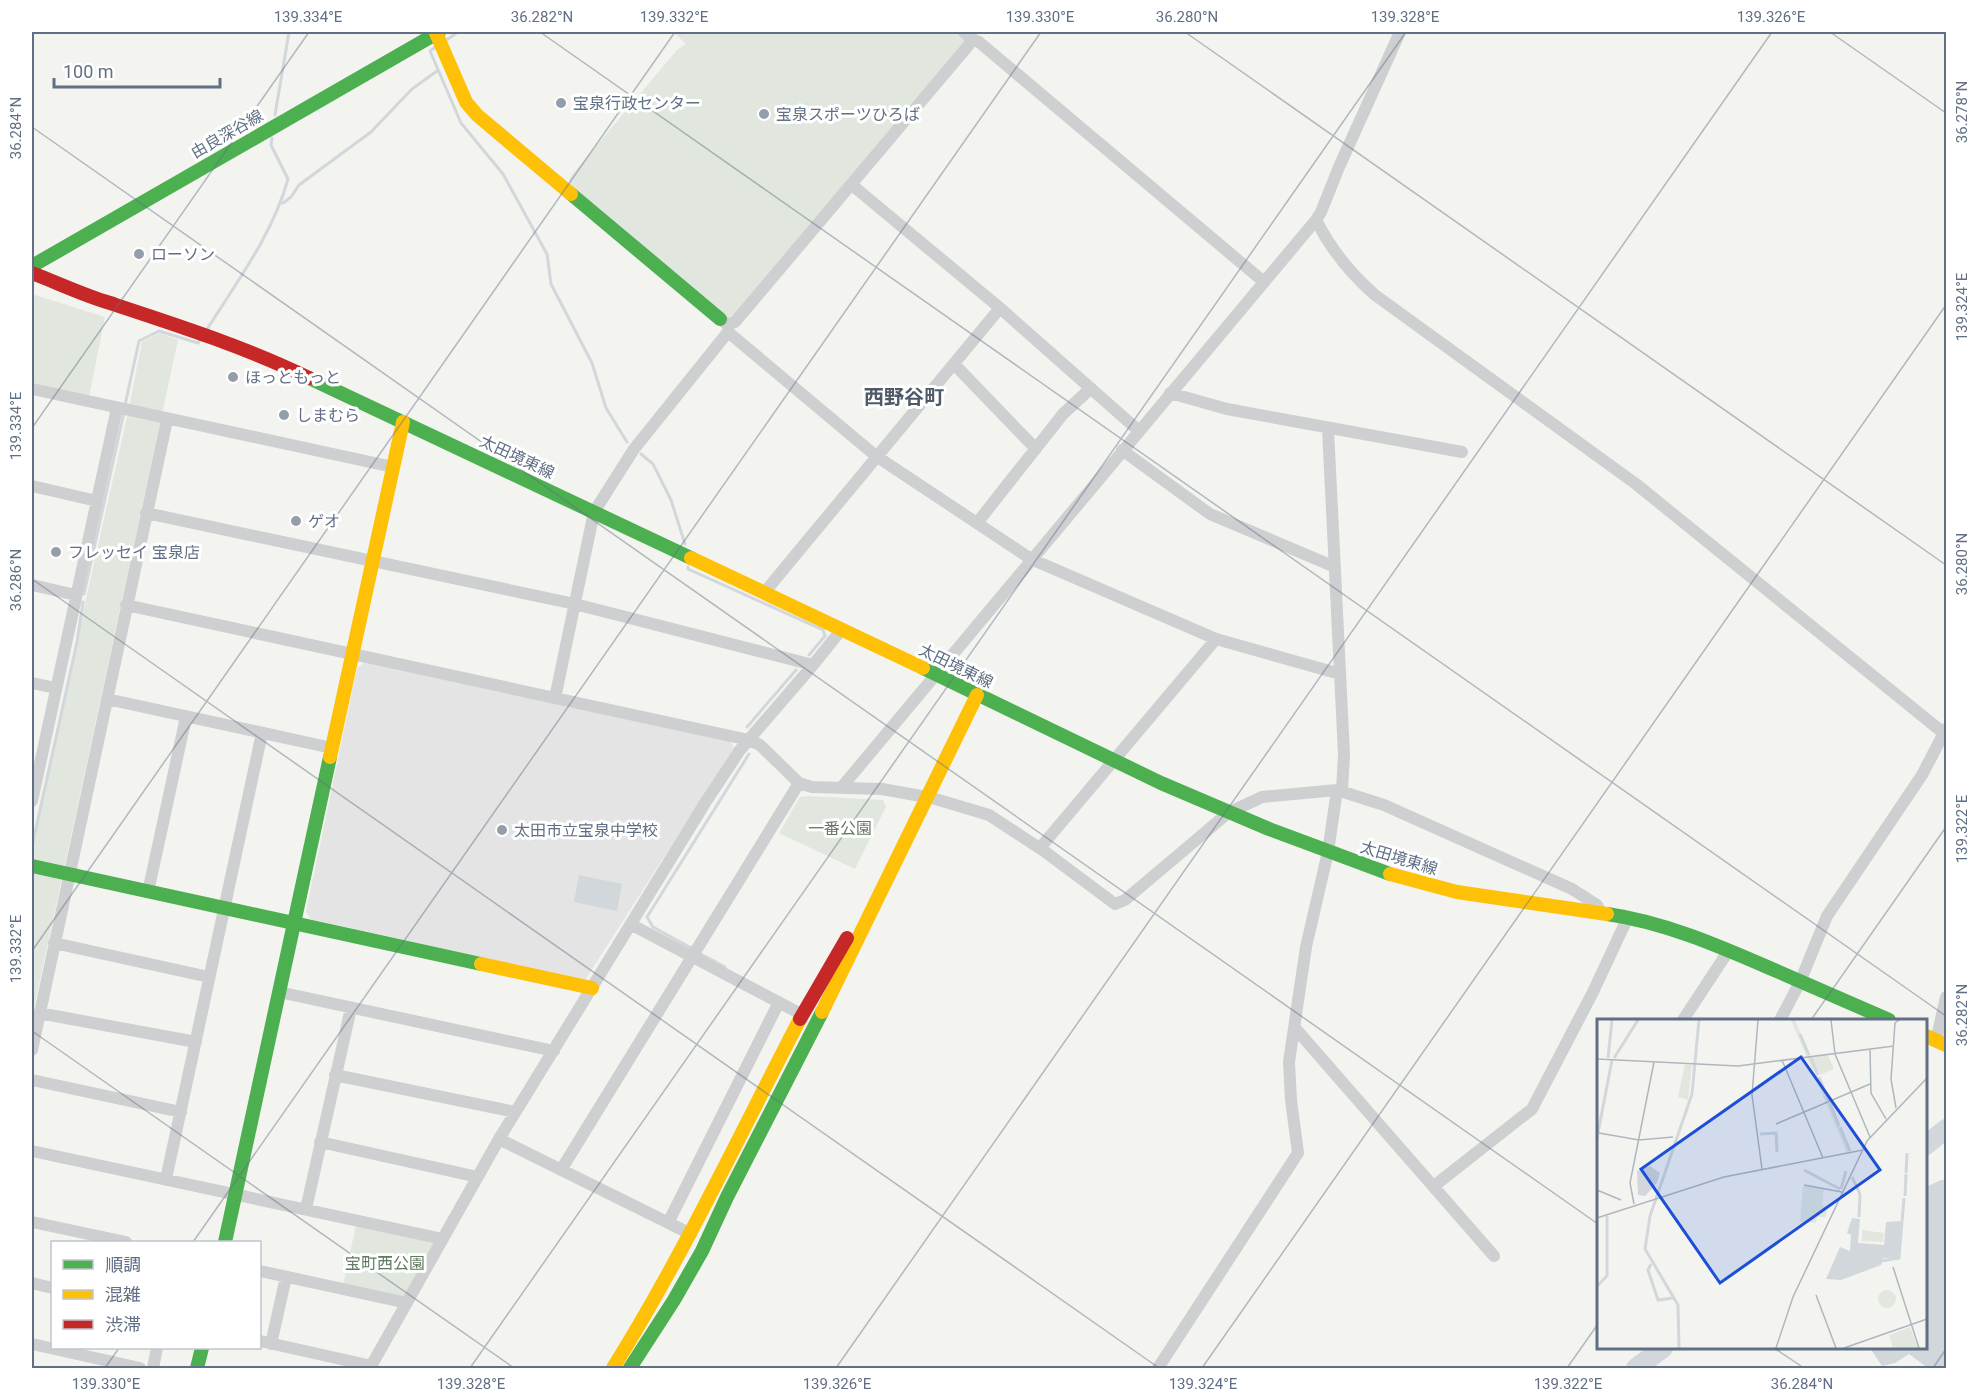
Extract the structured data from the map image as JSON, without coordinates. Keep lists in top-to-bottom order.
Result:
{
  "streets": {
    "street": ["由良深谷線", "太田境東線"]
  },
  "districts": ["西野谷町"],
  "parks": ["一番公園", "宝町西公園"],
  "places": [
    "宝泉行政センター",
    "宝泉スポーツひろば",
    "ローソン",
    "ほっともっと",
    "しまむら",
    "ゲオ",
    "フレッセイ 宝泉店",
    "太田市立宝泉中学校"
  ],
  "legend": ["順調", "混雑", "渋滞"],
  "scale_bar": "100 m",
  "coordinates": [
    "139.334°E",
    "36.282°N",
    "139.332°E",
    "139.330°E",
    "36.280°N",
    "139.328°E",
    "139.326°E",
    "36.278°N",
    "36.284°N",
    "139.324°E",
    "36.286°N",
    "139.322°E"
  ]
}
